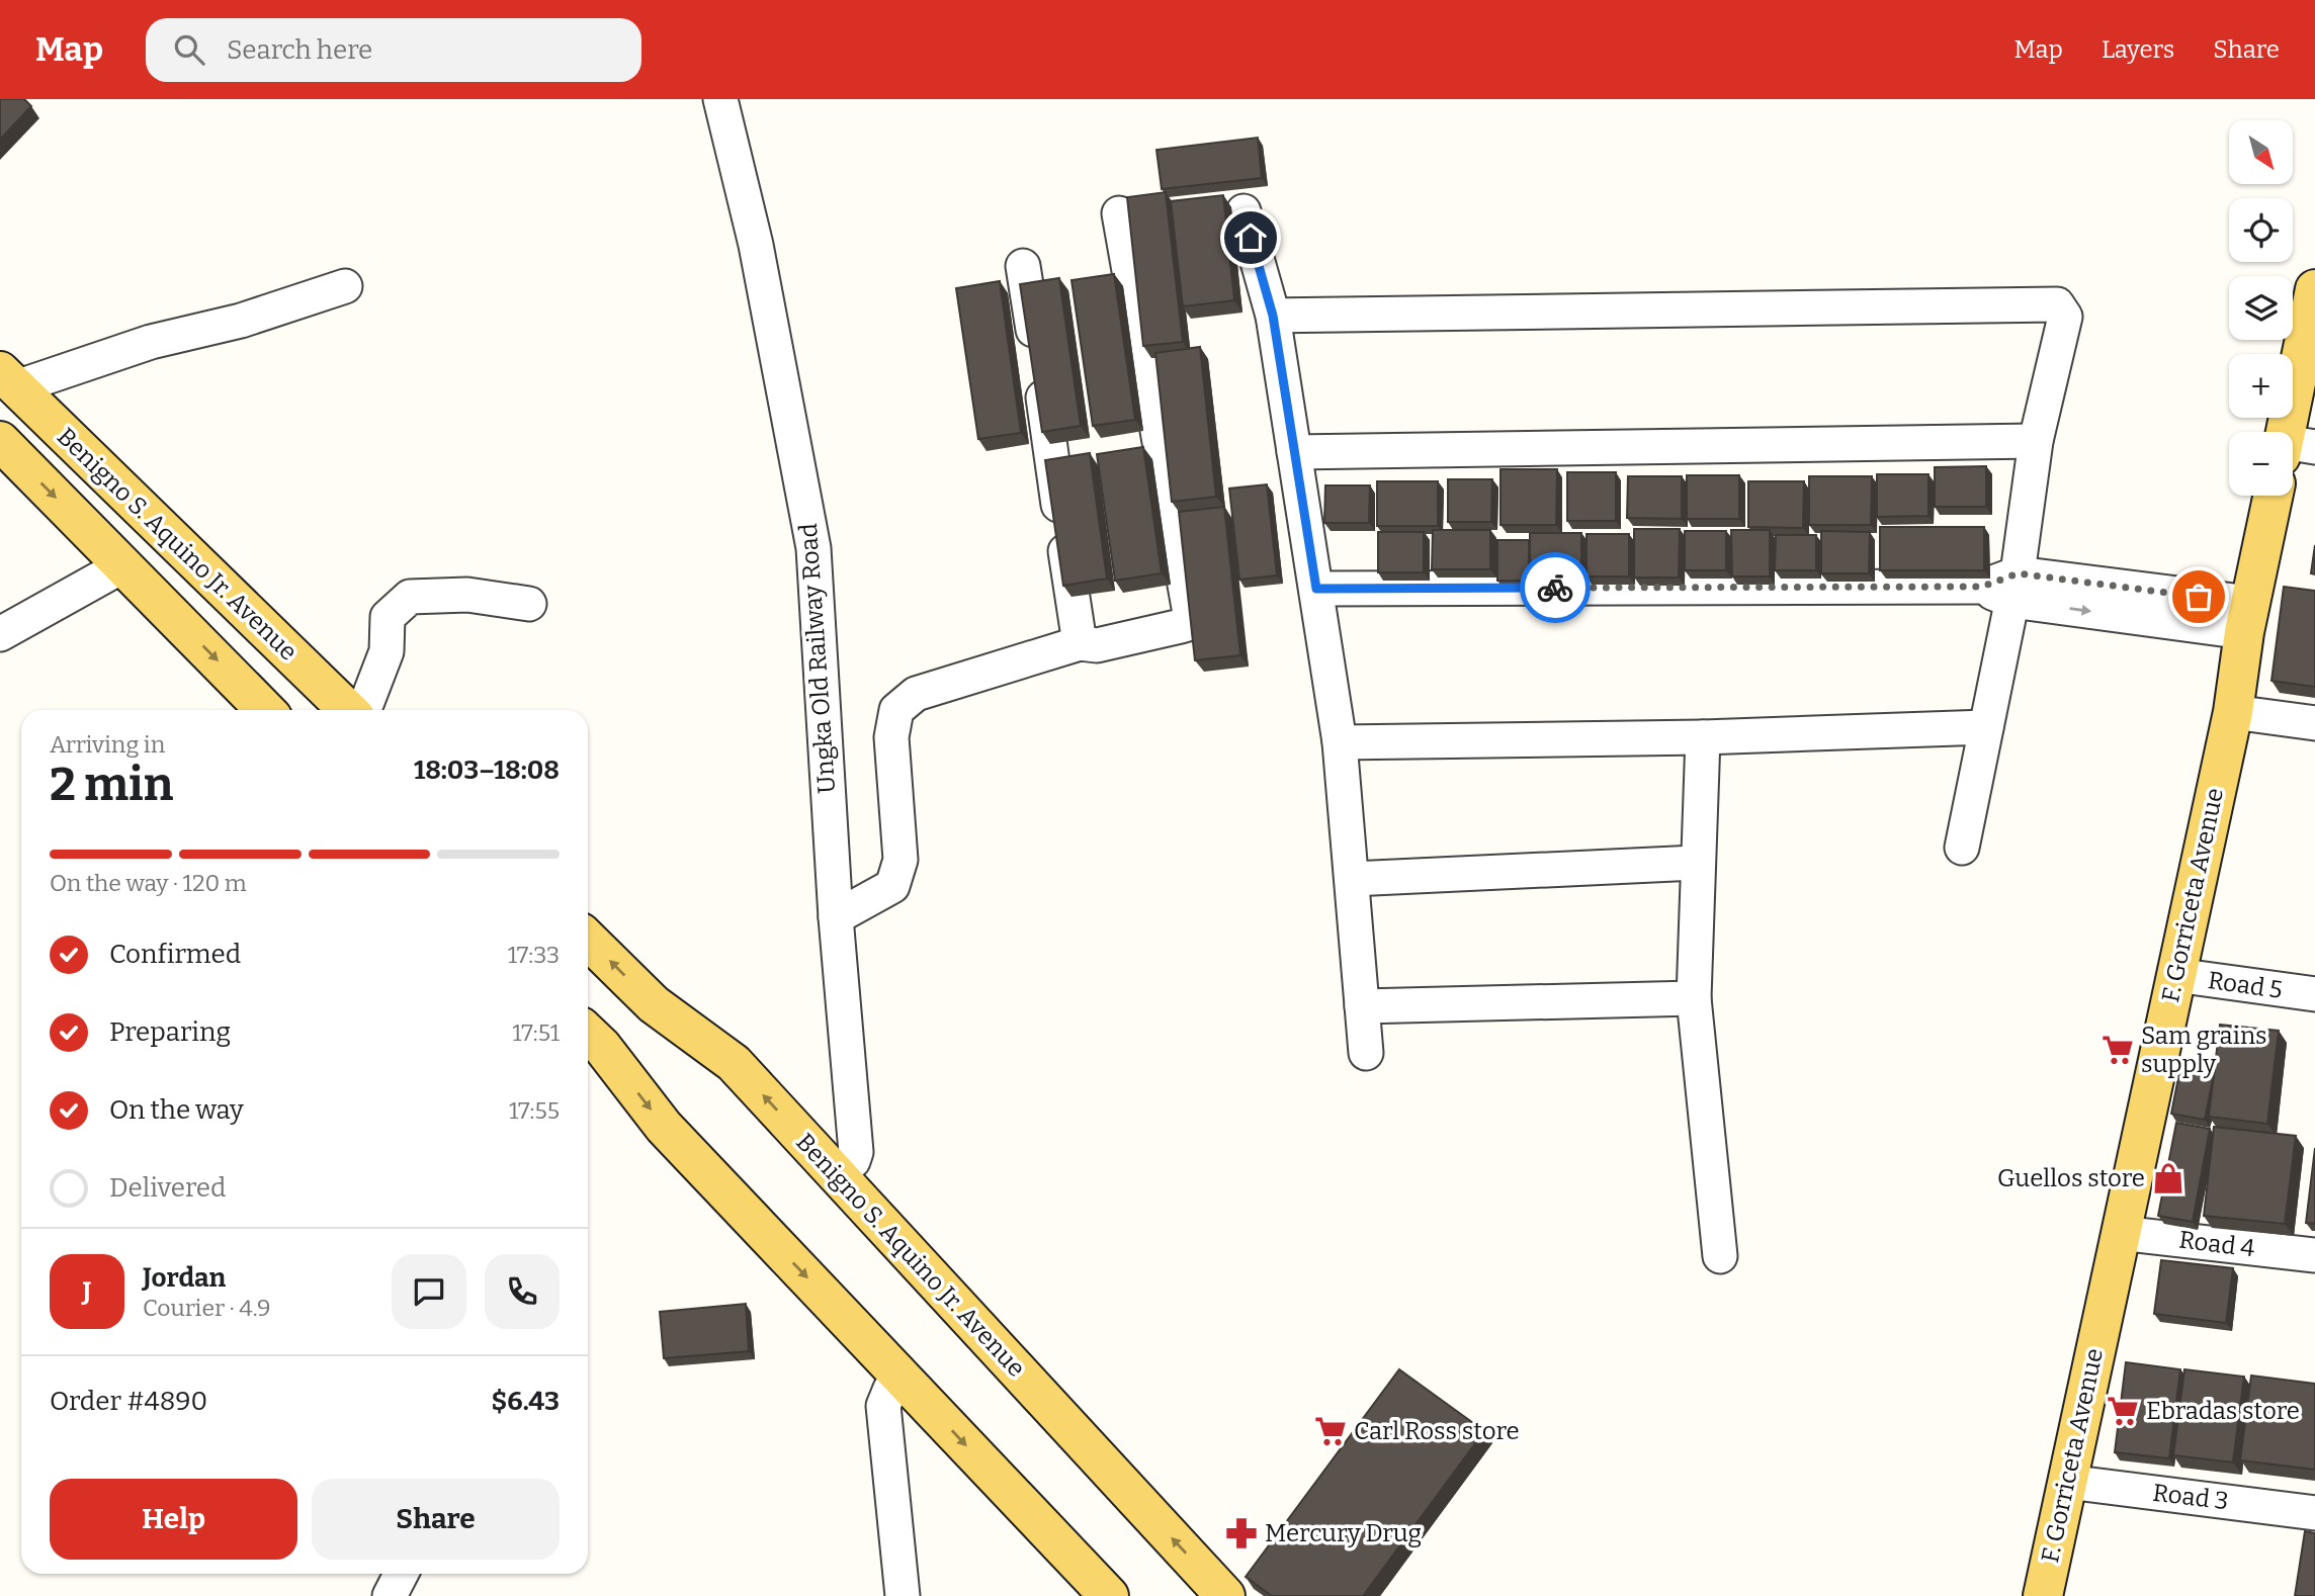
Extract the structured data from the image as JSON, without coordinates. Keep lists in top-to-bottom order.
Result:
{
  "streets": {
    "main road": ["Benigno S. Aquino Jr. Avenue", "F. Gorriceta Avenue"],
    "street": [
      "Ungka Old Railway Road",
      "Road 5",
      "Road 4",
      "Road 3"
    ]
  },
  "crossings": [
    ["Benigno S. Aquino Jr. Avenue", "Ungka Old Railway Road"],
    ["F. Gorriceta Avenue", "Road 5"],
    ["F. Gorriceta Avenue", "Road 4"],
    ["F. Gorriceta Avenue", "Road 3"]
  ],
  "places": {
    "supermarket": ["Sam grains supply", "Ebradas store", "Carl Ross store"],
    "shop": ["Guellos store"],
    "pharmacy": ["Mercury Drug"]
  },
  "north": "bottom right",
  "page": {
    "header": "Map",
    "search": "Search here",
    "nav": ["Map", "Layers", "Share"],
    "map_buttons": ["+", "−"],
    "heading": ["2 min", "Arriving in", "18:03–18:08"],
    "panel": [
      "Jordan",
      "Courier · 4.9",
      "Order #4890",
      "$6.43"
    ],
    "bar": "On the way · 120 m",
    "list": [
      ["Confirmed", "17:33"],
      ["Preparing", "17:51"],
      ["On the way", "17:55"],
      "Delivered"
    ],
    "round": "J",
    "buttons": ["Help", "Share"]
  }
}
